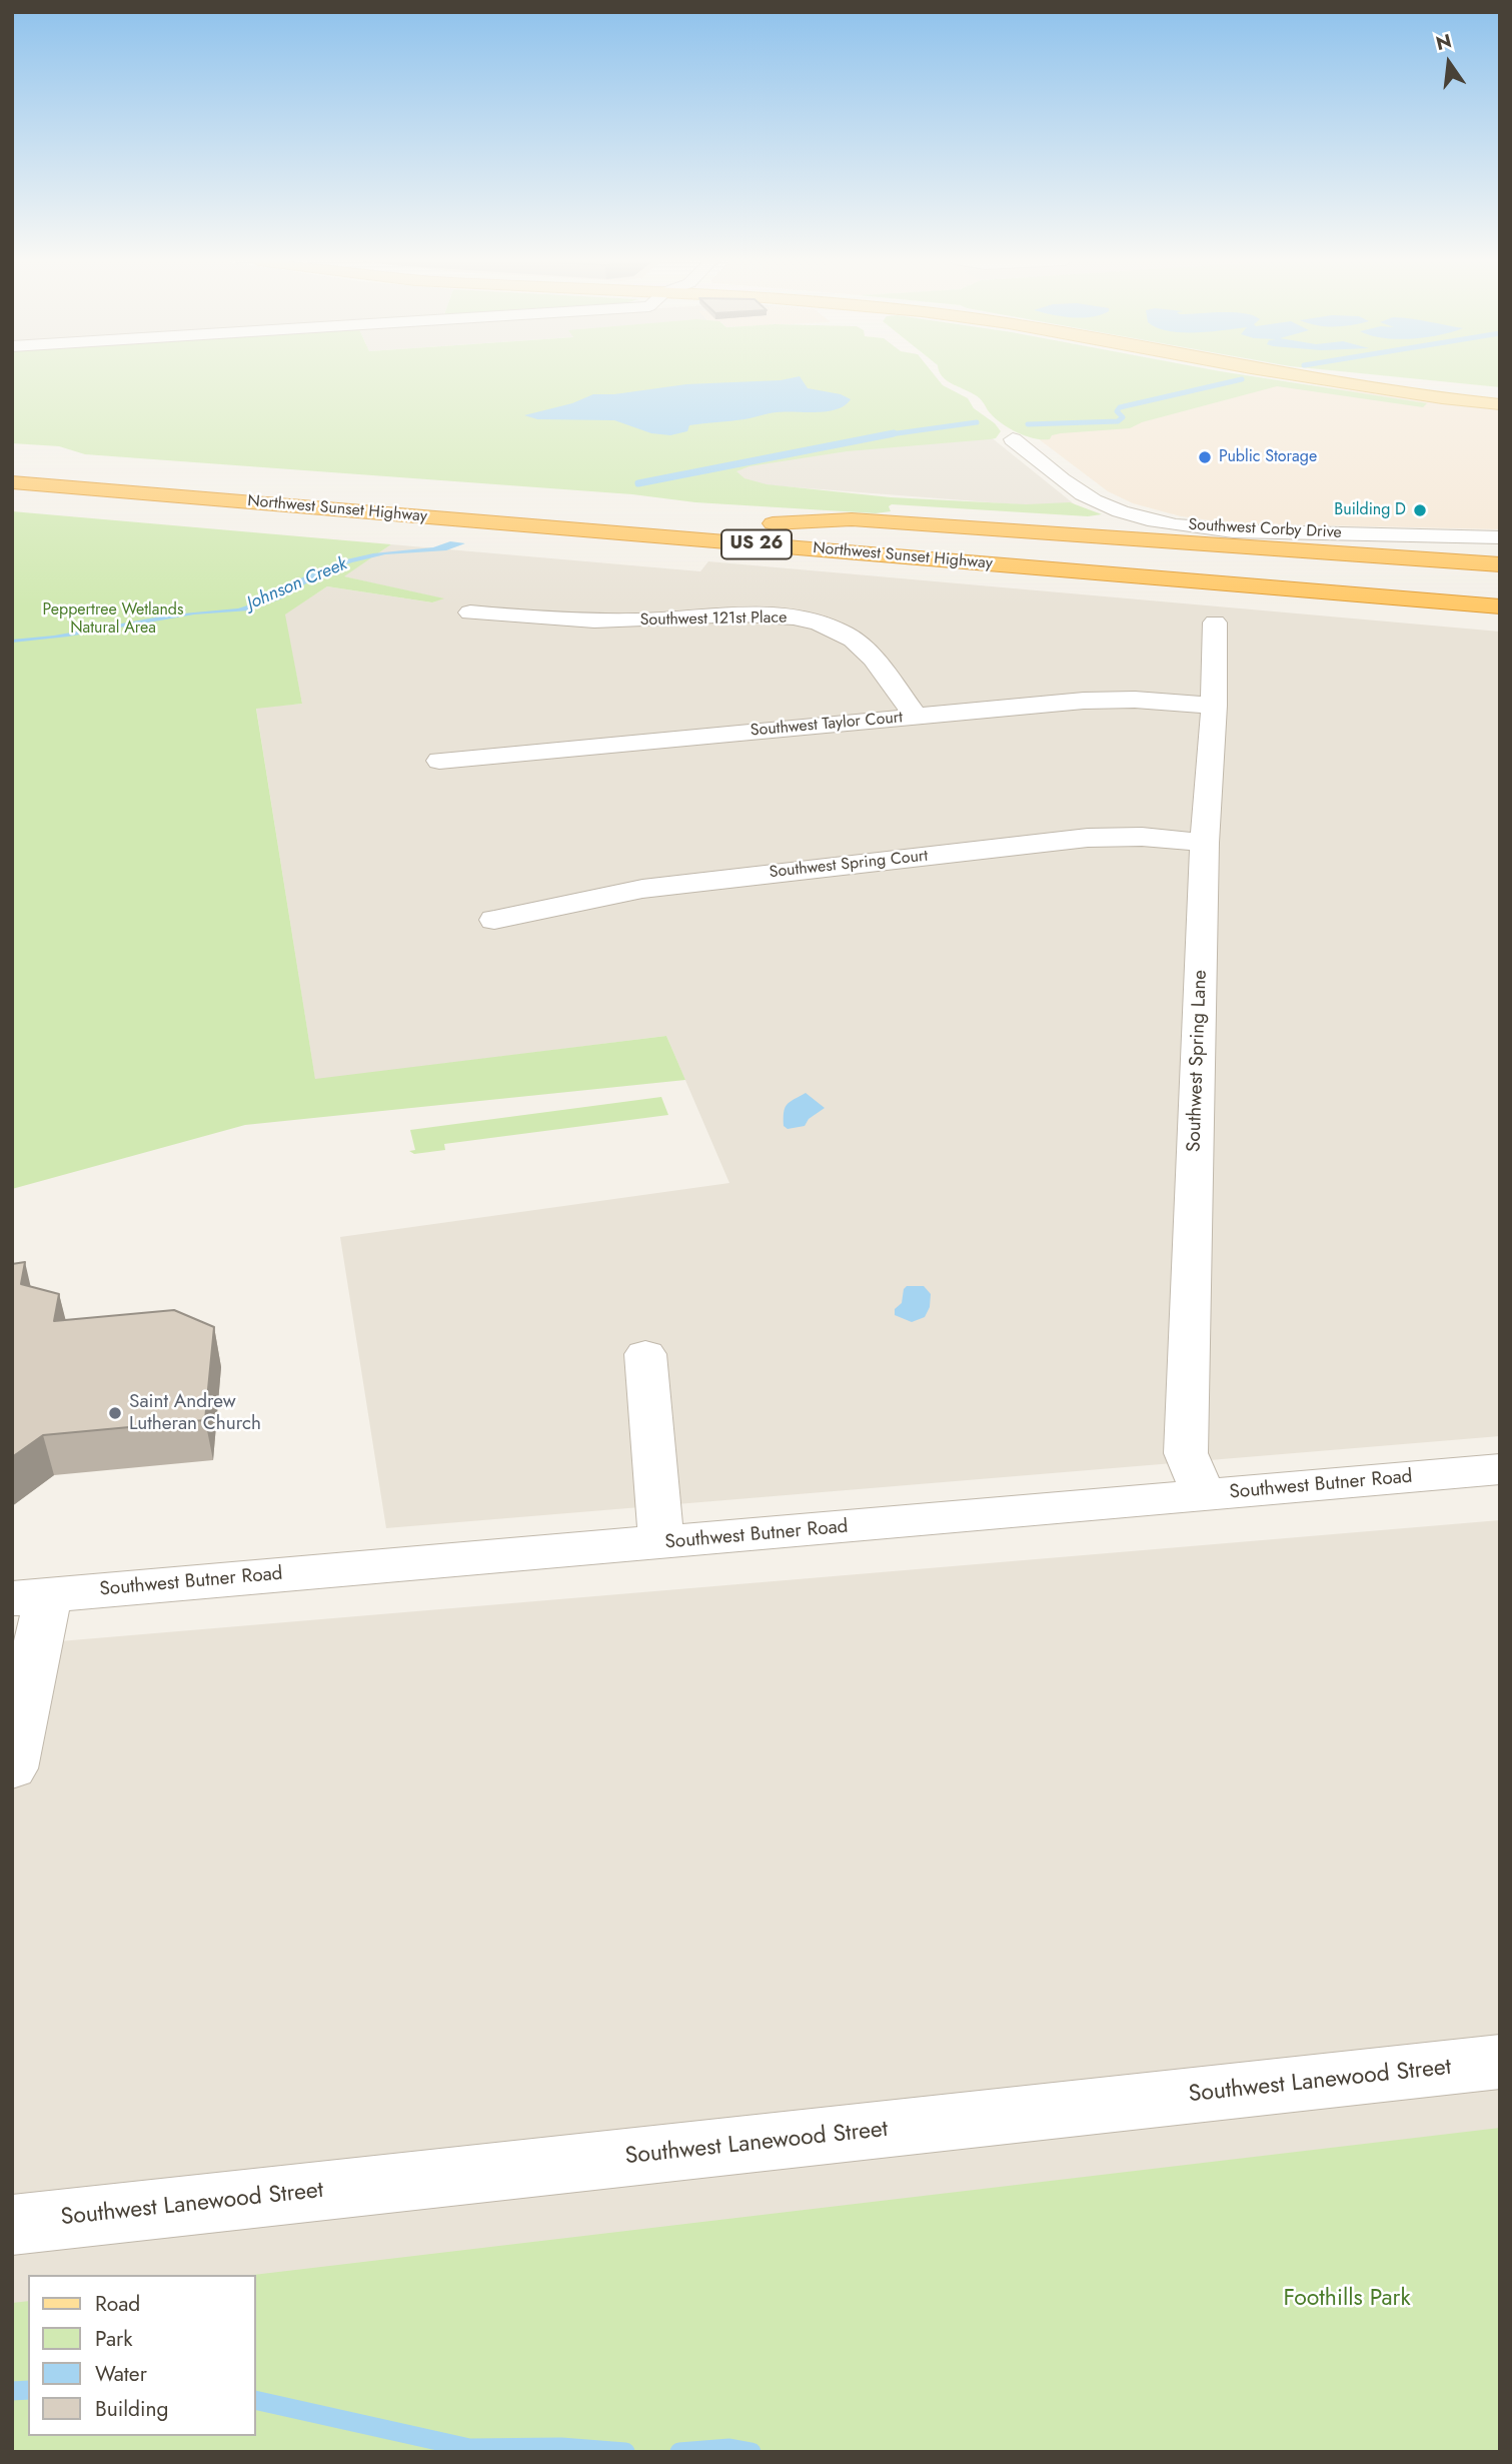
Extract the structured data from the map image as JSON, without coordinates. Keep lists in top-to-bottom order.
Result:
{
  "streets": {
    "highway": ["Northwest Sunset Highway", "US 26"],
    "street": [
      "Southwest Corby Drive",
      "Southwest 121st Place",
      "Southwest Taylor Court",
      "Southwest Spring Court",
      "Southwest Spring Lane",
      "Southwest Butner Road",
      "Southwest Lanewood Street"
    ]
  },
  "crossings": [
    ["Southwest 121st Place", "Southwest Taylor Court"],
    ["Southwest Taylor Court", "Southwest Spring Lane"],
    ["Southwest Spring Court", "Southwest Spring Lane"],
    ["Southwest Spring Lane", "Southwest Butner Road"]
  ],
  "water": ["Johnson Creek"],
  "parks": ["Peppertree Wetlands Natural Area", "Foothills Park"],
  "places": ["Public Storage", "Building D", "Saint Andrew Lutheran Church"],
  "legend": [
    "Road",
    "Park",
    "Water",
    "Building"
  ],
  "north": "top"
}
